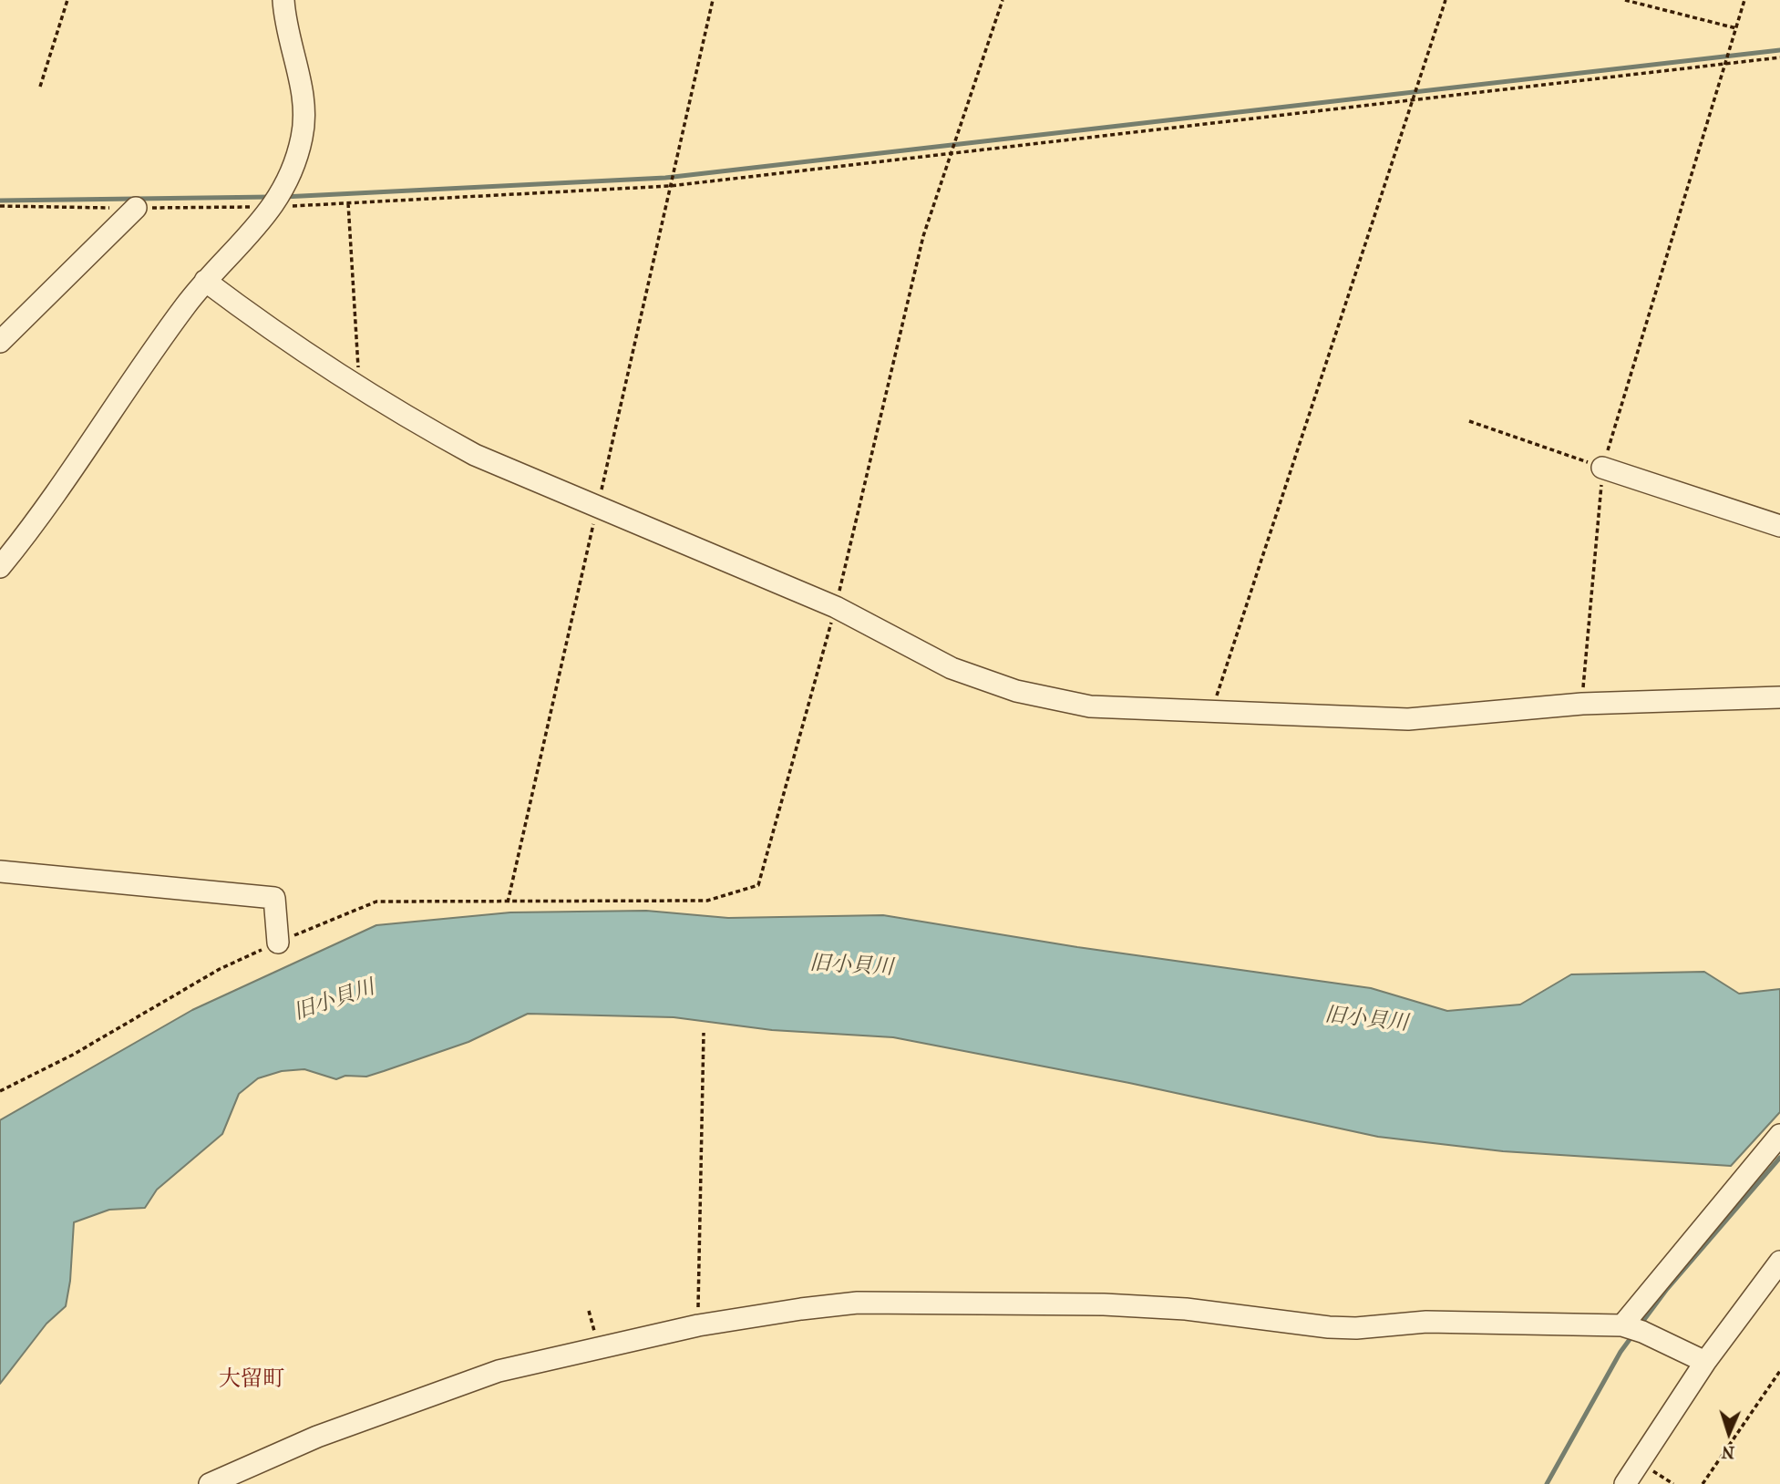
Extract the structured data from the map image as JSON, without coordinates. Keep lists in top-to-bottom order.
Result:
{
  "districts": ["大留町"],
  "water": ["旧小貝川"],
  "north": "bottom"
}
